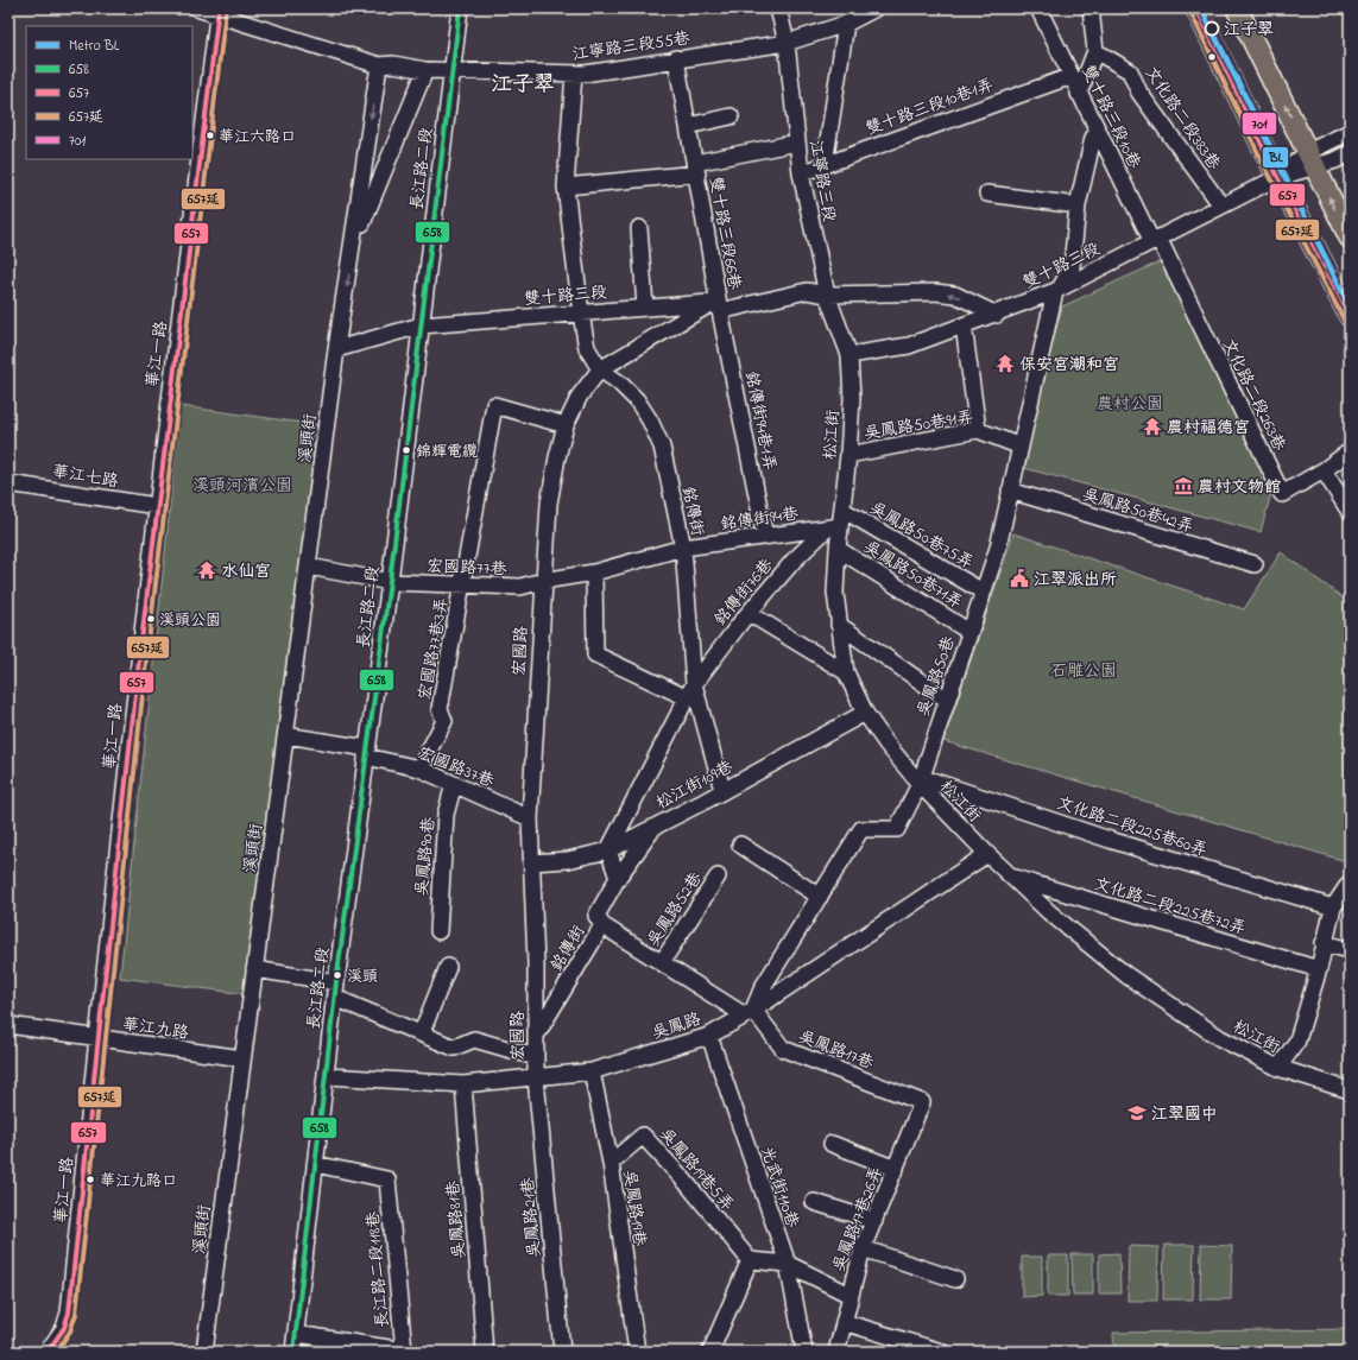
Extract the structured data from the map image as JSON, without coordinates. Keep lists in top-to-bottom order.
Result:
{
  "streets": {
    "street": [
      "江寧路三段55巷",
      "雙十路三段10巷1弄",
      "雙十路三段10巷",
      "文化路二段383巷",
      "長江路二段",
      "江寧路三段",
      "雙十路三段66巷",
      "雙十路三段",
      "華江一路",
      "文化路二段263巷",
      "銘傳街94巷1弄",
      "吳鳳路50巷91弄",
      "松江街",
      "溪頭街",
      "華江七路",
      "吳鳳路50巷42弄",
      "銘傳街",
      "銘傳街94巷",
      "吳鳳路50巷75弄",
      "宏國路77巷",
      "吳鳳路50巷71弄",
      "銘傳街76巷",
      "宏國路77巷3弄",
      "宏國路",
      "吳鳳路50巷",
      "宏國路37巷",
      "松江街109巷",
      "文化路二段225巷60弄",
      "吳鳳路90巷",
      "文化路二段225巷72弄",
      "吳鳳路52巷",
      "吳鳳路",
      "華江九路",
      "吳鳳路17巷",
      "吳鳳路19巷5弄",
      "光武街110巷",
      "吳鳳路19巷",
      "吳鳳路21巷",
      "吳鳳路17巷26弄",
      "吳鳳路81巷",
      "長江路二段118巷"
    ]
  },
  "crossings": [
    ["江寧路三段55巷", "長江路二段"],
    ["江寧路三段55巷", "江寧路三段"],
    ["江寧路三段55巷", "雙十路三段66巷"],
    ["江寧路三段55巷", "華江一路"],
    ["江寧路三段55巷", "銘傳街"],
    ["雙十路三段10巷1弄", "雙十路三段10巷"],
    ["雙十路三段10巷1弄", "江寧路三段"],
    ["雙十路三段10巷", "雙十路三段"],
    ["雙十路三段10巷", "文化路二段263巷"],
    ["雙十路三段10巷", "吳鳳路50巷"],
    ["文化路二段383巷", "雙十路三段"],
    ["長江路二段", "雙十路三段"],
    ["長江路二段", "宏國路77巷"],
    ["長江路二段", "宏國路37巷"],
    ["長江路二段", "吳鳳路"],
    ["長江路二段", "長江路二段118巷"],
    ["江寧路三段", "雙十路三段"],
    ["江寧路三段", "松江街"],
    ["雙十路三段66巷", "雙十路三段"],
    ["雙十路三段66巷", "銘傳街94巷1弄"],
    ["雙十路三段66巷", "宏國路"],
    ["雙十路三段", "文化路二段263巷"],
    ["雙十路三段", "銘傳街94巷1弄"],
    ["雙十路三段", "松江街"],
    ["雙十路三段", "溪頭街"],
    ["雙十路三段", "銘傳街"],
    ["雙十路三段", "宏國路"],
    ["雙十路三段", "吳鳳路50巷"],
    ["華江一路", "華江七路"],
    ["華江一路", "華江九路"],
    ["銘傳街94巷1弄", "銘傳街94巷"],
    ["銘傳街94巷1弄", "宏國路"],
    ["吳鳳路50巷91弄", "松江街"],
    ["吳鳳路50巷91弄", "吳鳳路50巷"],
    ["松江街", "銘傳街94巷"],
    ["松江街", "吳鳳路50巷75弄"],
    ["松江街", "吳鳳路50巷71弄"],
    ["松江街", "銘傳街76巷"],
    ["松江街", "吳鳳路50巷"],
    ["松江街", "松江街109巷"],
    ["松江街", "文化路二段225巷60弄"],
    ["松江街", "文化路二段225巷72弄"],
    ["松江街", "吳鳳路"],
    ["溪頭街", "宏國路77巷"],
    ["溪頭街", "宏國路37巷"],
    ["溪頭街", "華江九路"],
    ["吳鳳路50巷42弄", "吳鳳路50巷"],
    ["銘傳街", "銘傳街94巷"],
    ["銘傳街", "銘傳街76巷"],
    ["銘傳街", "宏國路"],
    ["銘傳街", "松江街109巷"],
    ["銘傳街", "吳鳳路52巷"],
    ["銘傳街94巷", "宏國路77巷"],
    ["銘傳街94巷", "銘傳街76巷"],
    ["吳鳳路50巷75弄", "吳鳳路50巷"],
    ["宏國路77巷", "宏國路77巷3弄"],
    ["宏國路77巷", "宏國路"],
    ["吳鳳路50巷71弄", "吳鳳路50巷"],
    ["宏國路77巷3弄", "宏國路"],
    ["宏國路77巷3弄", "宏國路37巷"],
    ["宏國路", "宏國路37巷"],
    ["宏國路", "松江街109巷"],
    ["宏國路", "吳鳳路"],
    ["宏國路", "吳鳳路21巷"],
    ["吳鳳路50巷", "文化路二段225巷60弄"],
    ["吳鳳路50巷", "吳鳳路52巷"],
    ["吳鳳路50巷", "吳鳳路"],
    ["吳鳳路50巷", "吳鳳路17巷"],
    ["宏國路37巷", "吳鳳路90巷"],
    ["吳鳳路52巷", "吳鳳路"],
    ["吳鳳路52巷", "吳鳳路17巷"],
    ["吳鳳路", "吳鳳路17巷"],
    ["吳鳳路", "光武街110巷"],
    ["吳鳳路", "吳鳳路19巷"],
    ["吳鳳路", "吳鳳路21巷"],
    ["吳鳳路", "吳鳳路81巷"],
    ["吳鳳路17巷", "吳鳳路17巷26弄"],
    ["吳鳳路19巷5弄", "吳鳳路19巷"]
  ],
  "districts": ["江子翠"],
  "parks": ["農村公園", "溪頭河濱公園", "石雕公園"],
  "places": {
    "other": [
      "江子翠",
      "華江六路口",
      "錦輝電纜",
      "溪頭公園",
      "溪頭",
      "華江九路口"
    ],
    "temple": ["保安宮潮和宮", "農村福德宮", "水仙宮"],
    "museum": ["農村文物館"],
    "public building": ["江翠派出所"],
    "school or university": ["江翠國中"]
  },
  "lines": [
    "metro line BL",
    "transit line 658",
    "transit line 657",
    "transit line 701",
    "transit line 657延"
  ],
  "legend": [
    "Metro BL",
    "658",
    "657",
    "657延",
    "701"
  ]
}
